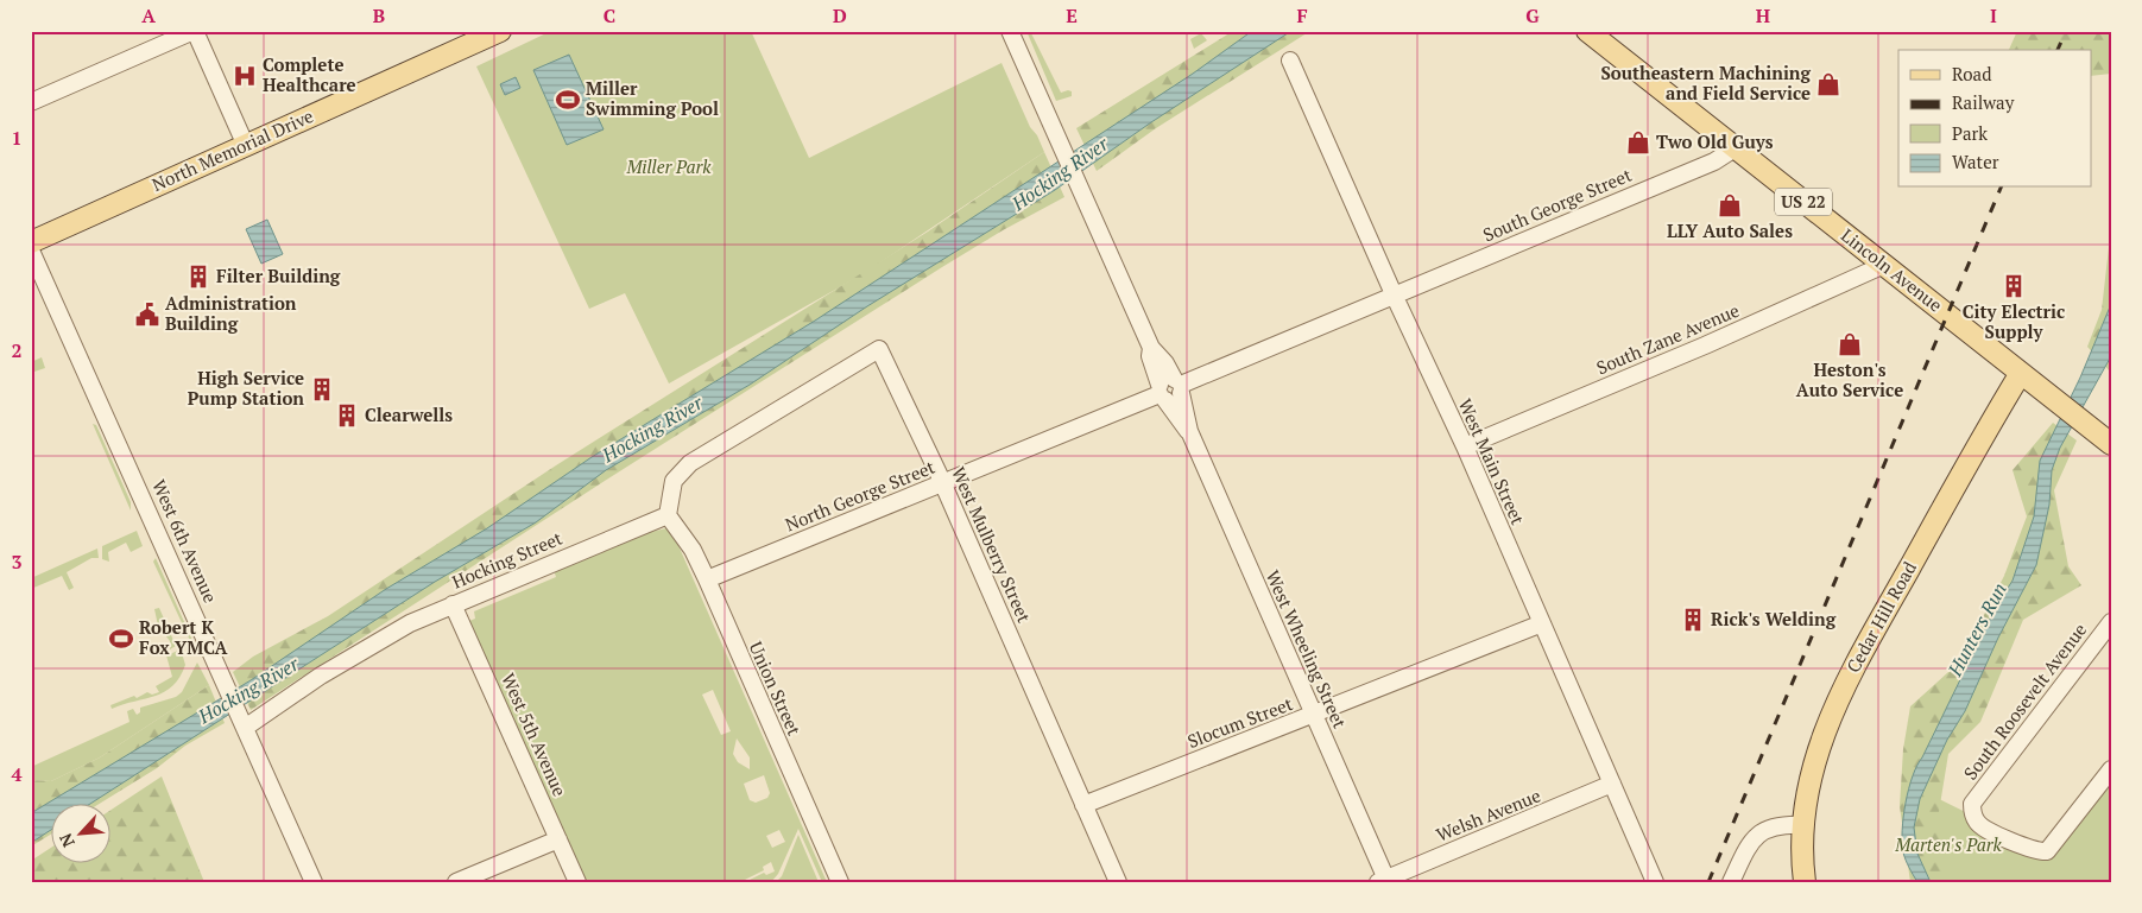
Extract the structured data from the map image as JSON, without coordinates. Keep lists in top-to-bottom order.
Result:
{
  "streets": {
    "main road": [
      "North Memorial Drive",
      "US 22",
      "Lincoln Avenue",
      "Cedar Hill Road"
    ],
    "street": [
      "South George Street",
      "South Zane Avenue",
      "West Main Street",
      "North George Street",
      "West 6th Avenue",
      "West Mulberry Street",
      "Hocking Street",
      "West Wheeling Street",
      "Union Street",
      "South Roosevelt Avenue",
      "Slocum Street",
      "West 5th Avenue",
      "Welsh Avenue"
    ]
  },
  "crossings": [
    ["South George Street", "Lincoln Avenue"],
    ["South George Street", "West Main Street"],
    ["South George Street", "North George Street"],
    ["Lincoln Avenue", "South Zane Avenue"],
    ["Lincoln Avenue", "Cedar Hill Road"],
    ["South Zane Avenue", "West Main Street"],
    ["West Main Street", "North George Street"],
    ["West Main Street", "Slocum Street"],
    ["West Main Street", "Welsh Avenue"],
    ["North George Street", "West Mulberry Street"],
    ["North George Street", "West Wheeling Street"],
    ["North George Street", "Union Street"],
    ["West 6th Avenue", "Hocking Street"],
    ["West Mulberry Street", "Hocking Street"],
    ["West Mulberry Street", "Union Street"],
    ["West Mulberry Street", "Slocum Street"],
    ["Hocking Street", "Union Street"],
    ["Hocking Street", "West 5th Avenue"],
    ["West Wheeling Street", "Slocum Street"],
    ["West Wheeling Street", "Welsh Avenue"]
  ],
  "water": ["Hocking River", "Hunters Run"],
  "parks": ["Miller Park", "Marten's Park"],
  "places": {
    "hospital": ["Complete Healthcare"],
    "shop": [
      "Southeastern Machining and Field Service",
      "Two Old Guys",
      "LLY Auto Sales",
      "Heston's Auto Service"
    ],
    "sports": ["Miller Swimming Pool", "Robert K Fox YMCA"],
    "building": [
      "Filter Building",
      "City Electric Supply",
      "High Service Pump Station",
      "Clearwells",
      "Rick's Welding"
    ],
    "public building": ["Administration Building"]
  },
  "legend": [
    "Road",
    "Railway",
    "Park",
    "Water"
  ],
  "north": "bottom left",
  "grid": {
    "columns": [
      "A",
      "B",
      "C",
      "D",
      "E",
      "F",
      "G",
      "H",
      "I"
    ],
    "rows": [
      "1",
      "2",
      "3",
      "4"
    ]
  }
}
